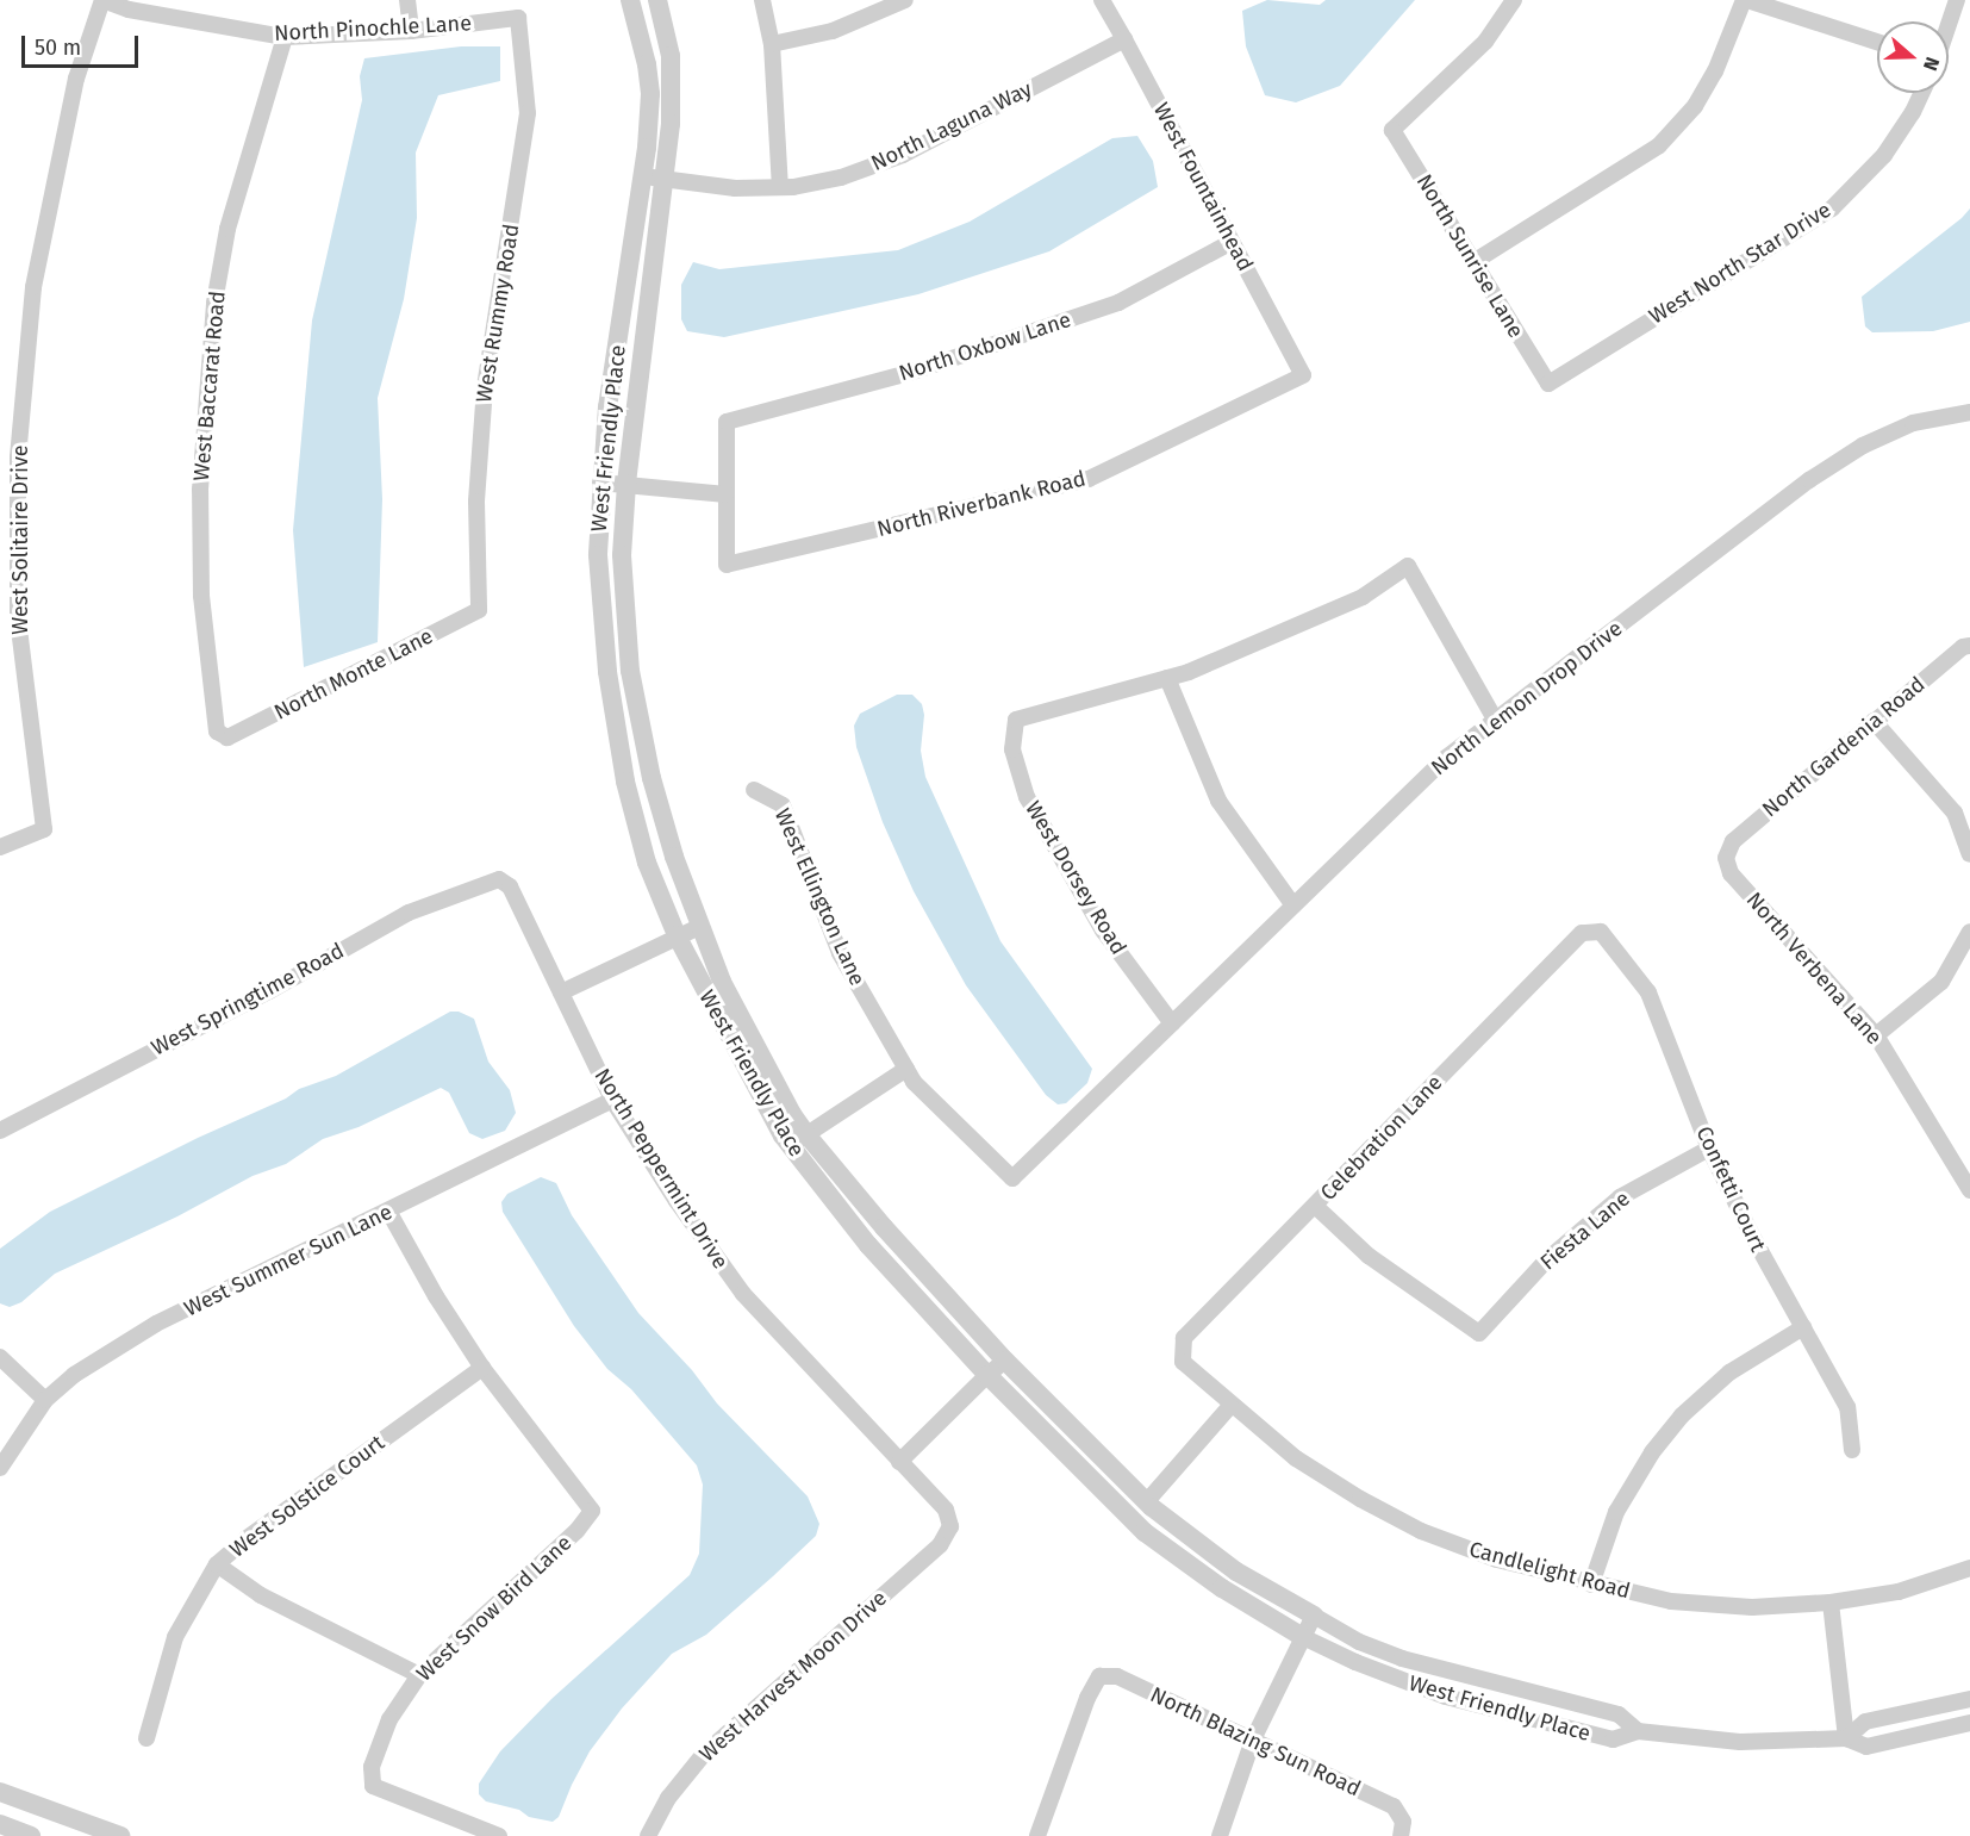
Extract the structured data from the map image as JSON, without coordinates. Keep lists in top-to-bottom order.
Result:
{
  "streets": {
    "street": [
      "North Pinochle Lane",
      "North Laguna Way",
      "West Fountainhead",
      "North Sunrise Lane",
      "West North Star Drive",
      "West Rummy Road",
      "North Oxbow Lane",
      "West Baccarat Road",
      "West Friendly Place",
      "North Riverbank Road",
      "West Solitaire Drive",
      "North Monte Lane",
      "North Lemon Drop Drive",
      "North Gardenia Road",
      "West Dorsey Road",
      "West Ellington Lane",
      "North Verbena Lane",
      "West Springtime Road",
      "Celebration Lane",
      "North Peppermint Drive",
      "Confetti Court",
      "Fiesta Lane",
      "West Summer Sun Lane",
      "West Solstice Court",
      "Candlelight Road",
      "West Snow Bird Lane",
      "West Harvest Moon Drive",
      "North Blazing Sun Road"
    ]
  },
  "crossings": [
    ["North Pinochle Lane", "West Rummy Road"],
    ["North Pinochle Lane", "West Baccarat Road"],
    ["North Pinochle Lane", "West Solitaire Drive"],
    ["North Laguna Way", "West Fountainhead"],
    ["North Laguna Way", "West Friendly Place"],
    ["West Fountainhead", "North Oxbow Lane"],
    ["West Fountainhead", "North Riverbank Road"],
    ["North Sunrise Lane", "West North Star Drive"],
    ["West Rummy Road", "North Monte Lane"],
    ["North Oxbow Lane", "North Riverbank Road"],
    ["West Baccarat Road", "North Monte Lane"],
    ["North Lemon Drop Drive", "West Dorsey Road"],
    ["North Lemon Drop Drive", "West Ellington Lane"],
    ["North Gardenia Road", "North Verbena Lane"],
    ["West Springtime Road", "North Peppermint Drive"],
    ["Celebration Lane", "Confetti Court"],
    ["Celebration Lane", "Fiesta Lane"],
    ["Celebration Lane", "Candlelight Road"],
    ["North Peppermint Drive", "West Summer Sun Lane"],
    ["North Peppermint Drive", "West Harvest Moon Drive"],
    ["Confetti Court", "Fiesta Lane"],
    ["West Solstice Court", "West Snow Bird Lane"]
  ],
  "scale_bar": "50 m",
  "north": "right"
}
